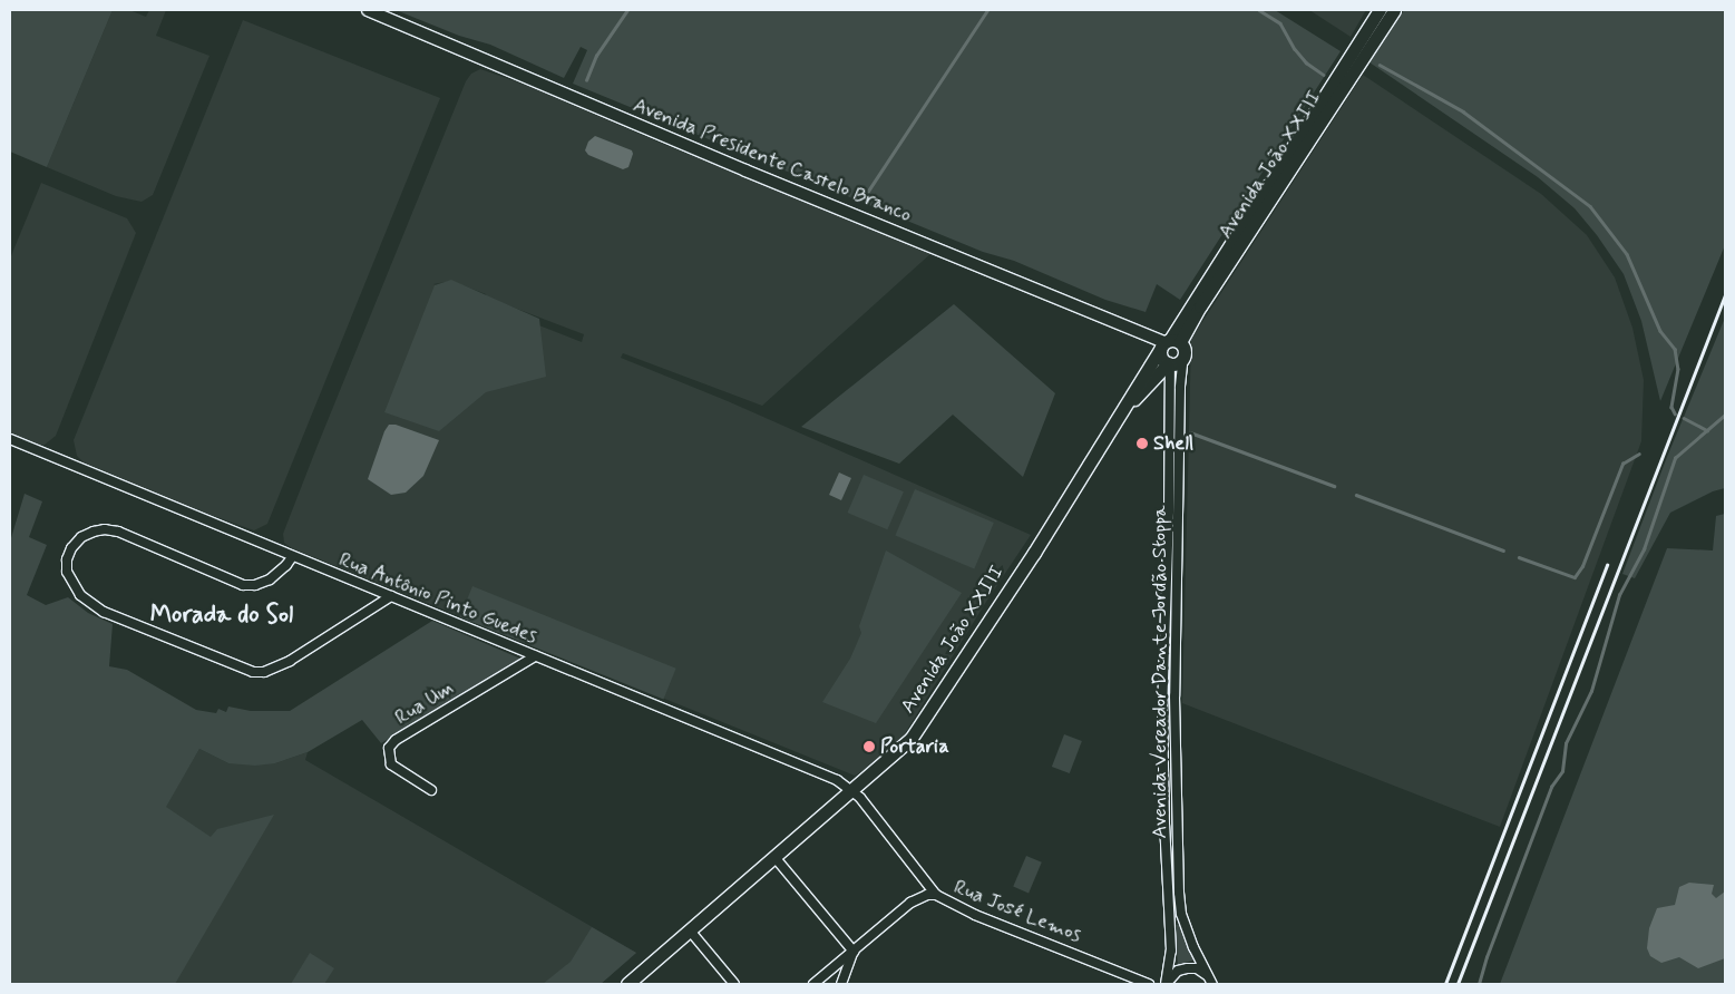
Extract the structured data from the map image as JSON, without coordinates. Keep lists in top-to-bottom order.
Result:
{
  "streets": {
    "main road": ["Avenida João XXIII"],
    "street": [
      "Avenida Presidente Castelo Branco",
      "Rua Antônio Pinto Guedes",
      "Avenida Vereador Dante Jordão Stoppa",
      "Rua Um",
      "Rua José Lemos"
    ]
  },
  "crossings": [
    ["Avenida Presidente Castelo Branco", "Avenida João XXIII"],
    ["Avenida Presidente Castelo Branco", "Avenida Vereador Dante Jordão Stoppa"],
    ["Avenida João XXIII", "Rua Antônio Pinto Guedes"],
    ["Avenida João XXIII", "Avenida Vereador Dante Jordão Stoppa"],
    ["Avenida João XXIII", "Rua José Lemos"],
    ["Rua Antônio Pinto Guedes", "Rua Um"],
    ["Rua Antônio Pinto Guedes", "Rua José Lemos"]
  ],
  "districts": ["Morada do Sol"],
  "places": ["Shell", "Portaria"]
}
